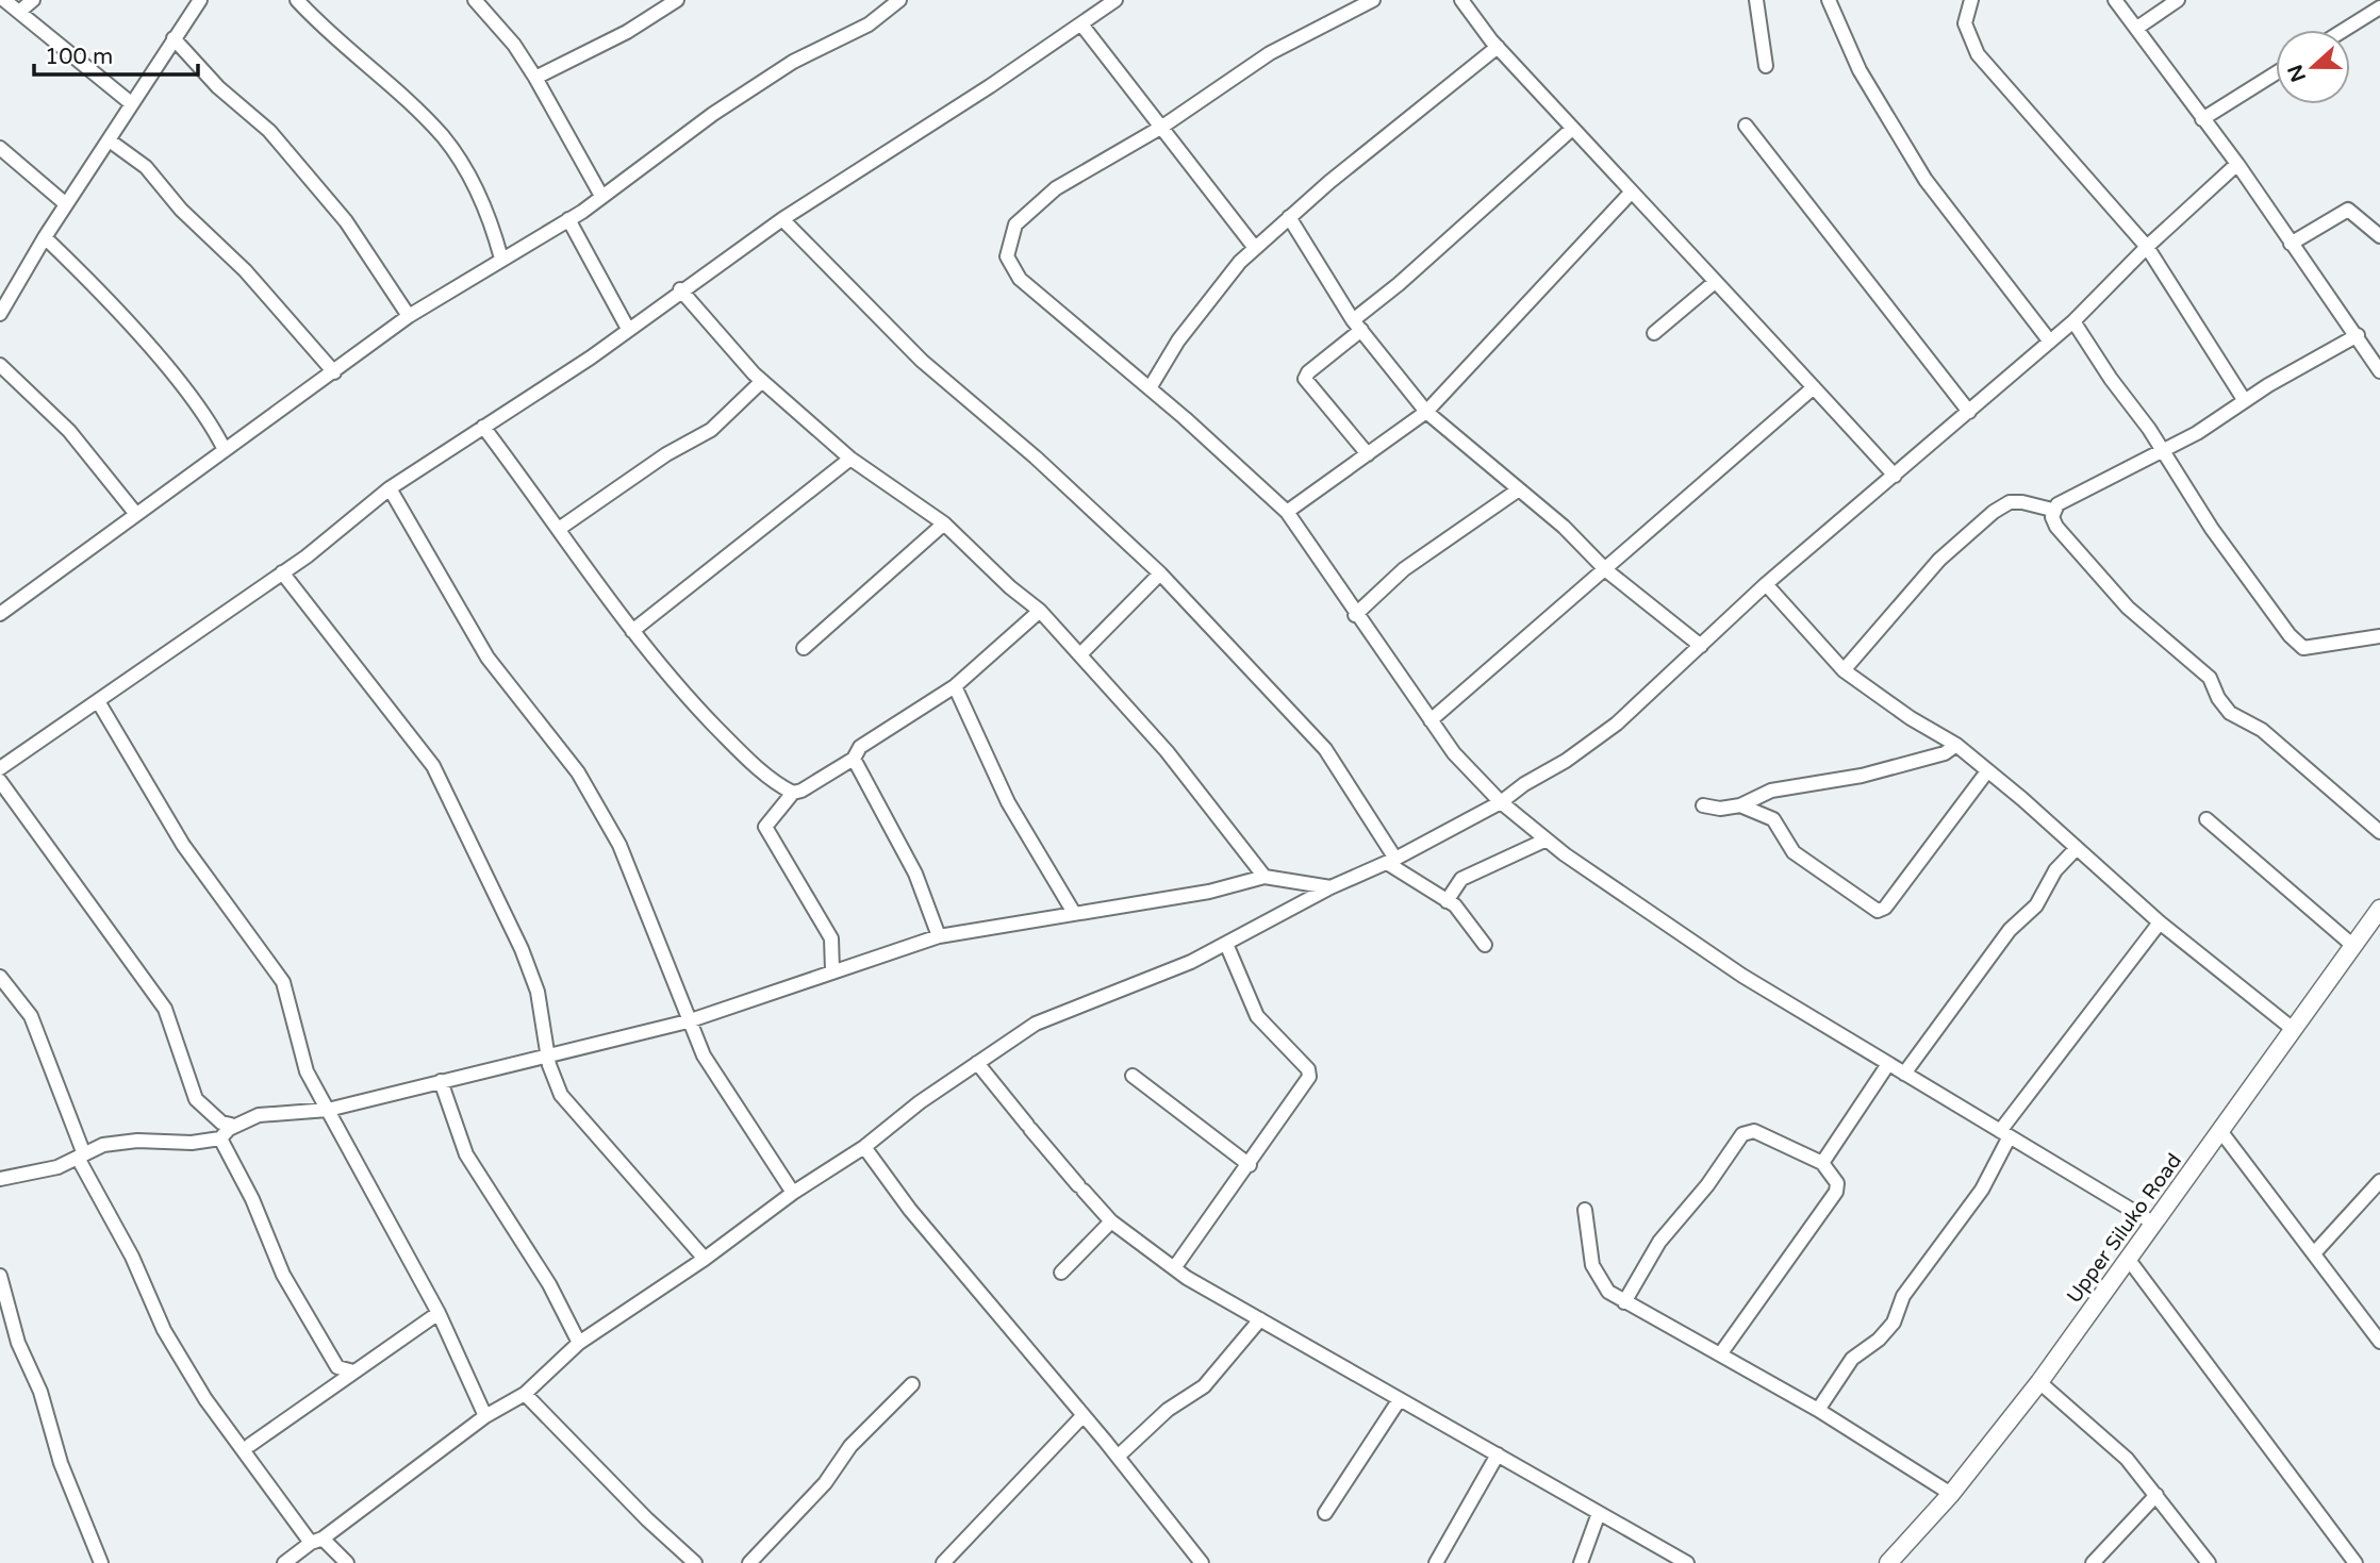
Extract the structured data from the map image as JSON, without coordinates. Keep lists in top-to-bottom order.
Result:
{
  "streets": {
    "main road": ["Upper Siluko Road"]
  },
  "scale_bar": "100 m",
  "north": "left"
}
